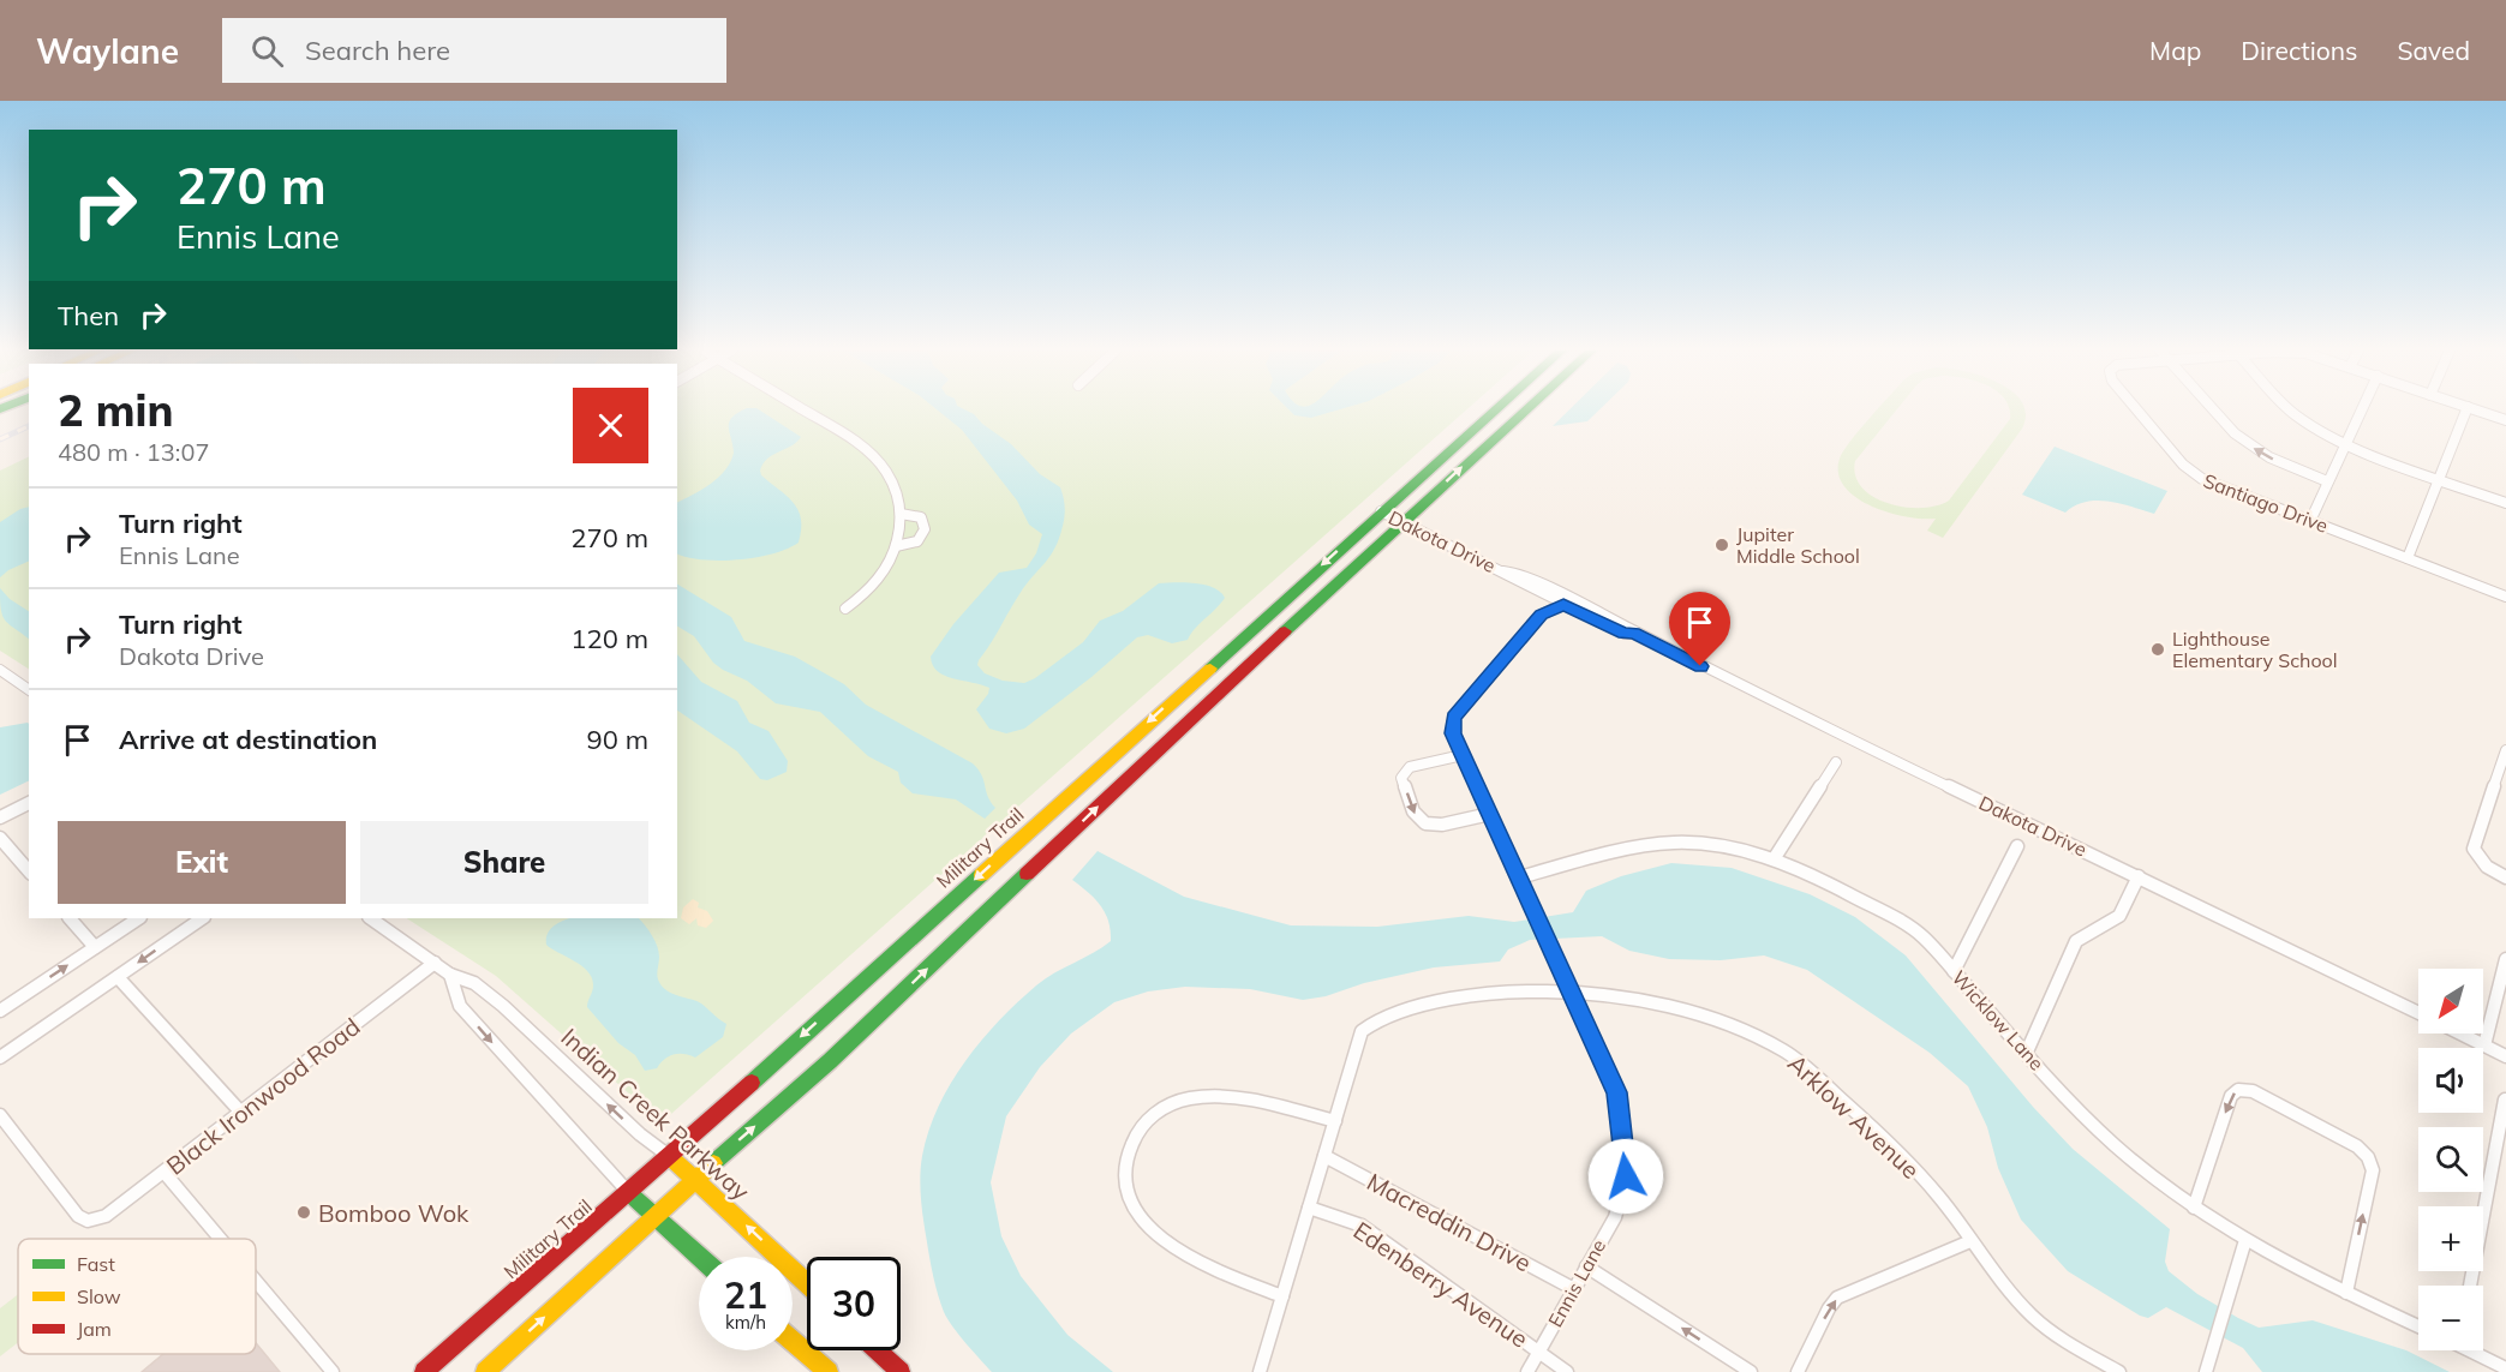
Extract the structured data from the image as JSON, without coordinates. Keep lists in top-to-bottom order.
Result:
{
  "streets": {
    "main road": ["Military Trail", "Indian Creek Parkway"],
    "street": [
      "Santiago Drive",
      "Dakota Drive",
      "Wicklow Lane",
      "Black Ironwood Road",
      "Arklow Avenue",
      "Macreddin Drive",
      "Ennis Lane",
      "Edenberry Avenue"
    ]
  },
  "crossings": [
    ["Dakota Drive", "Military Trail"],
    ["Dakota Drive", "Ennis Lane"],
    ["Military Trail", "Indian Creek Parkway"],
    ["Wicklow Lane", "Ennis Lane"],
    ["Black Ironwood Road", "Indian Creek Parkway"],
    ["Arklow Avenue", "Macreddin Drive"],
    ["Arklow Avenue", "Ennis Lane"],
    ["Arklow Avenue", "Edenberry Avenue"],
    ["Macreddin Drive", "Ennis Lane"],
    ["Ennis Lane", "Edenberry Avenue"]
  ],
  "places": ["Jupiter Middle School", "Lighthouse Elementary School", "Bomboo Wok"],
  "legend": ["Fast", "Slow", "Jam"],
  "north": "bottom left",
  "page": {
    "header": "Waylane",
    "search": "Search here",
    "nav": ["Map", "Directions", "Saved"],
    "turn": ["270 m", "Ennis Lane"],
    "then": "Then",
    "heading": ["2 min", "480 m · 13:07"],
    "list": [
      {
        "name": "Turn right",
        "note": "Ennis Lane",
        "value": "270 m"
      },
      {
        "name": "Turn right",
        "note": "Dakota Drive",
        "value": "120 m"
      },
      {
        "name": "Arrive at destination",
        "value": "90 m"
      }
    ],
    "buttons": ["Exit", "Share"],
    "map_buttons": ["+", "−"],
    "speed": "21 km/h",
    "limit": "30"
  }
}
